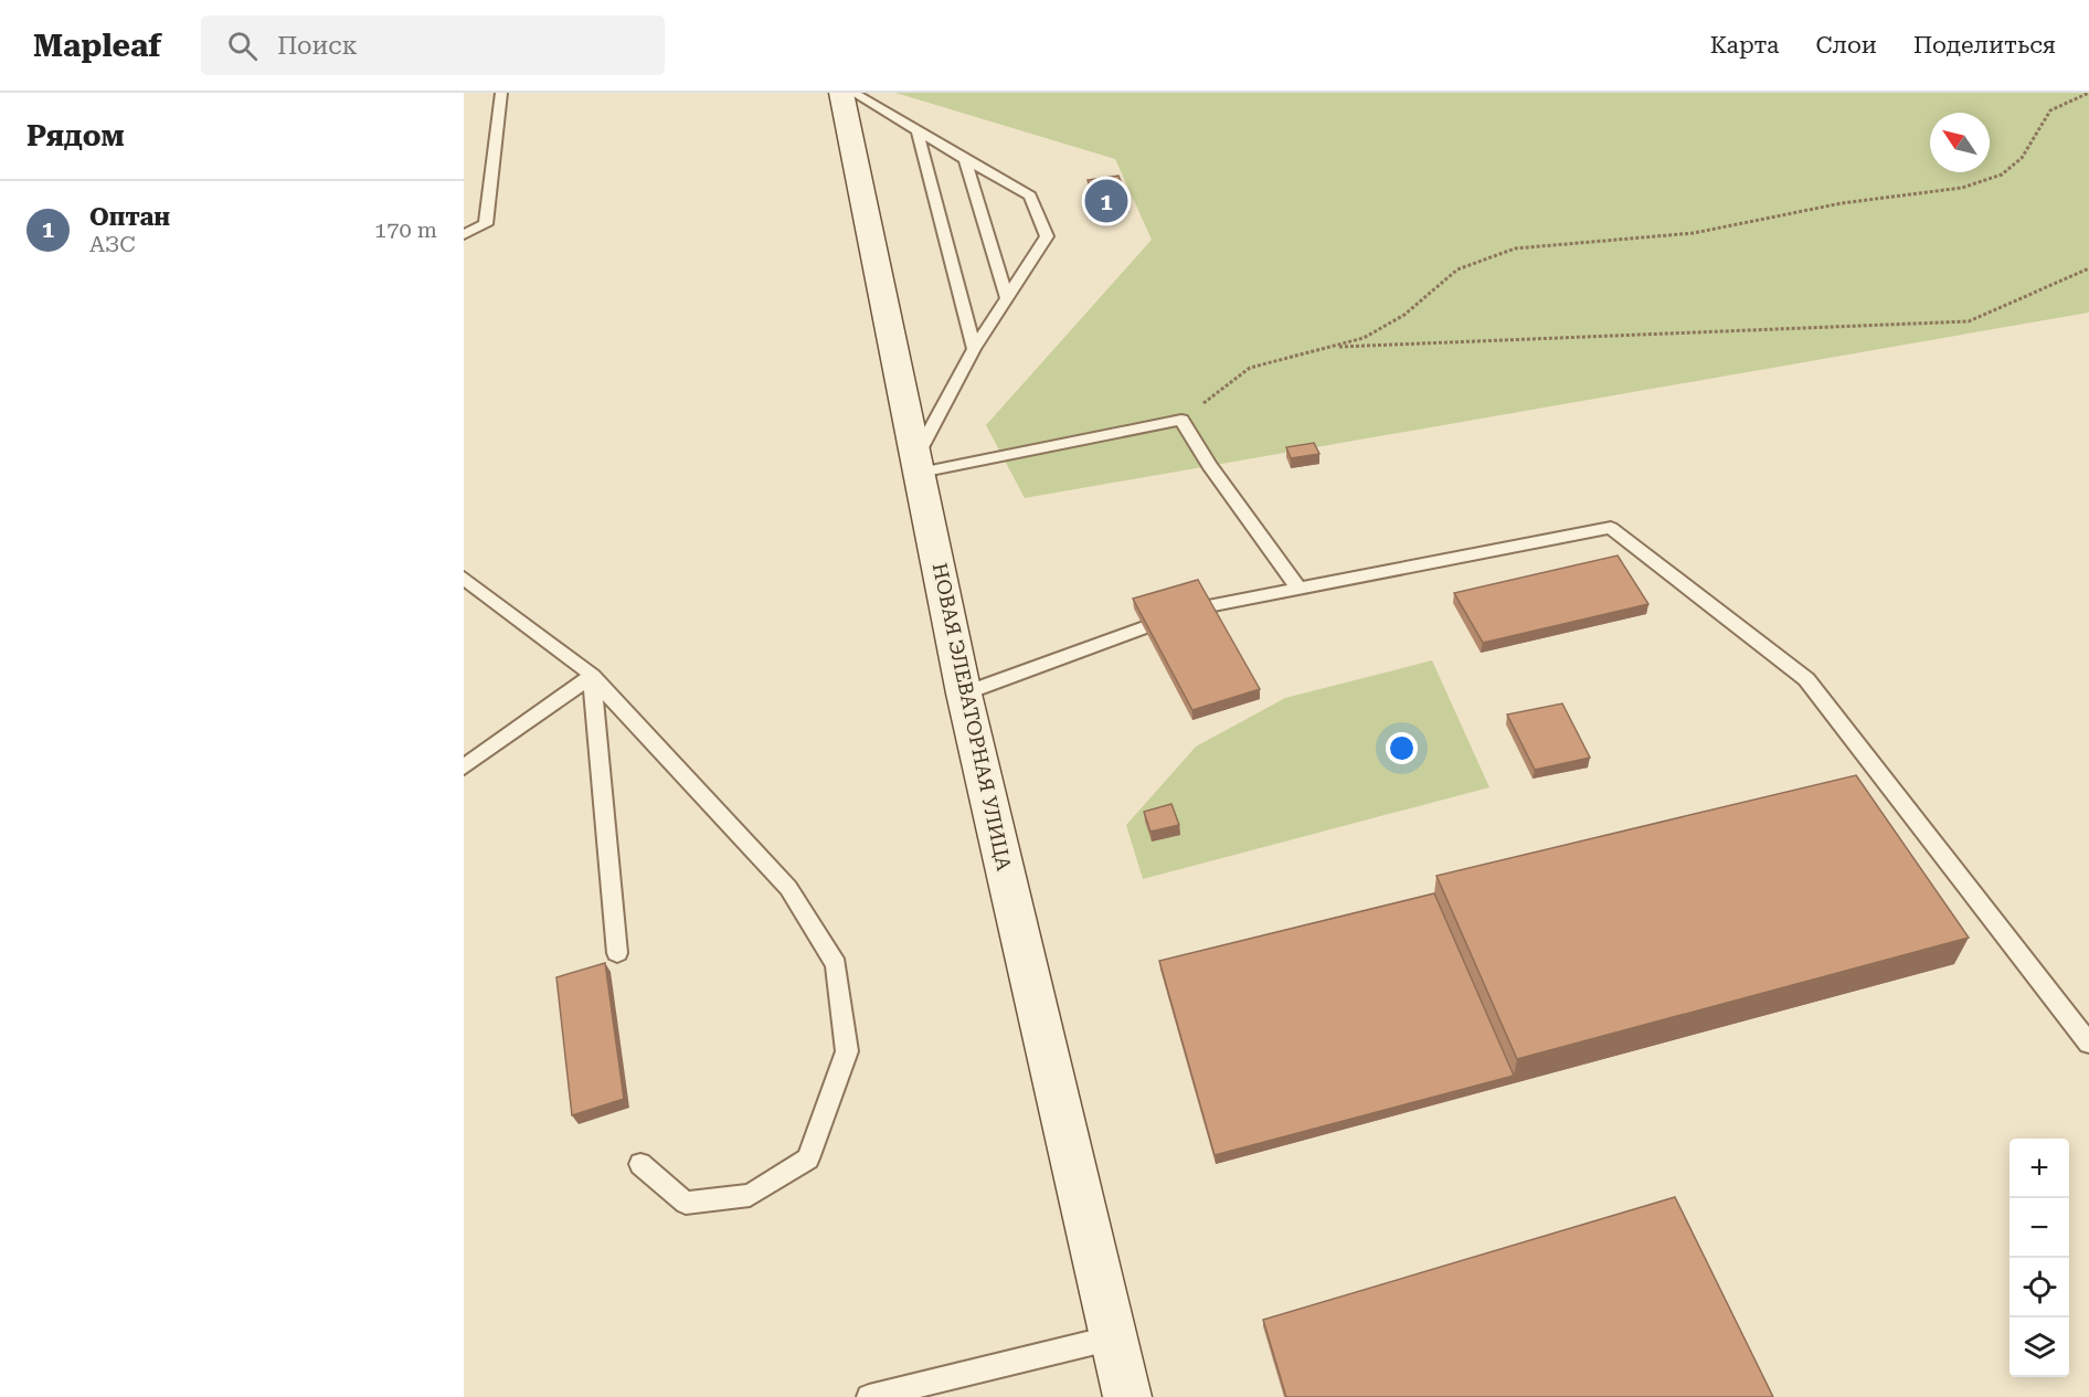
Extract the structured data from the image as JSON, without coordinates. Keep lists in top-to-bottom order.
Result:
{
  "streets": {
    "main road": ["НОВАЯ ЭЛЕВАТОРНАЯ УЛИЦА"]
  },
  "north": "top left",
  "page": {
    "header": "Mapleaf",
    "search": "Поиск",
    "nav": ["Карта", "Слои", "Поделиться"],
    "heading": "Рядом",
    "pins": "1",
    "list": [
      {
        "mark": "1",
        "name": "Оптан",
        "note": "АЗС",
        "value": "170 m"
      }
    ],
    "map_buttons": ["+", "−"]
  }
}
